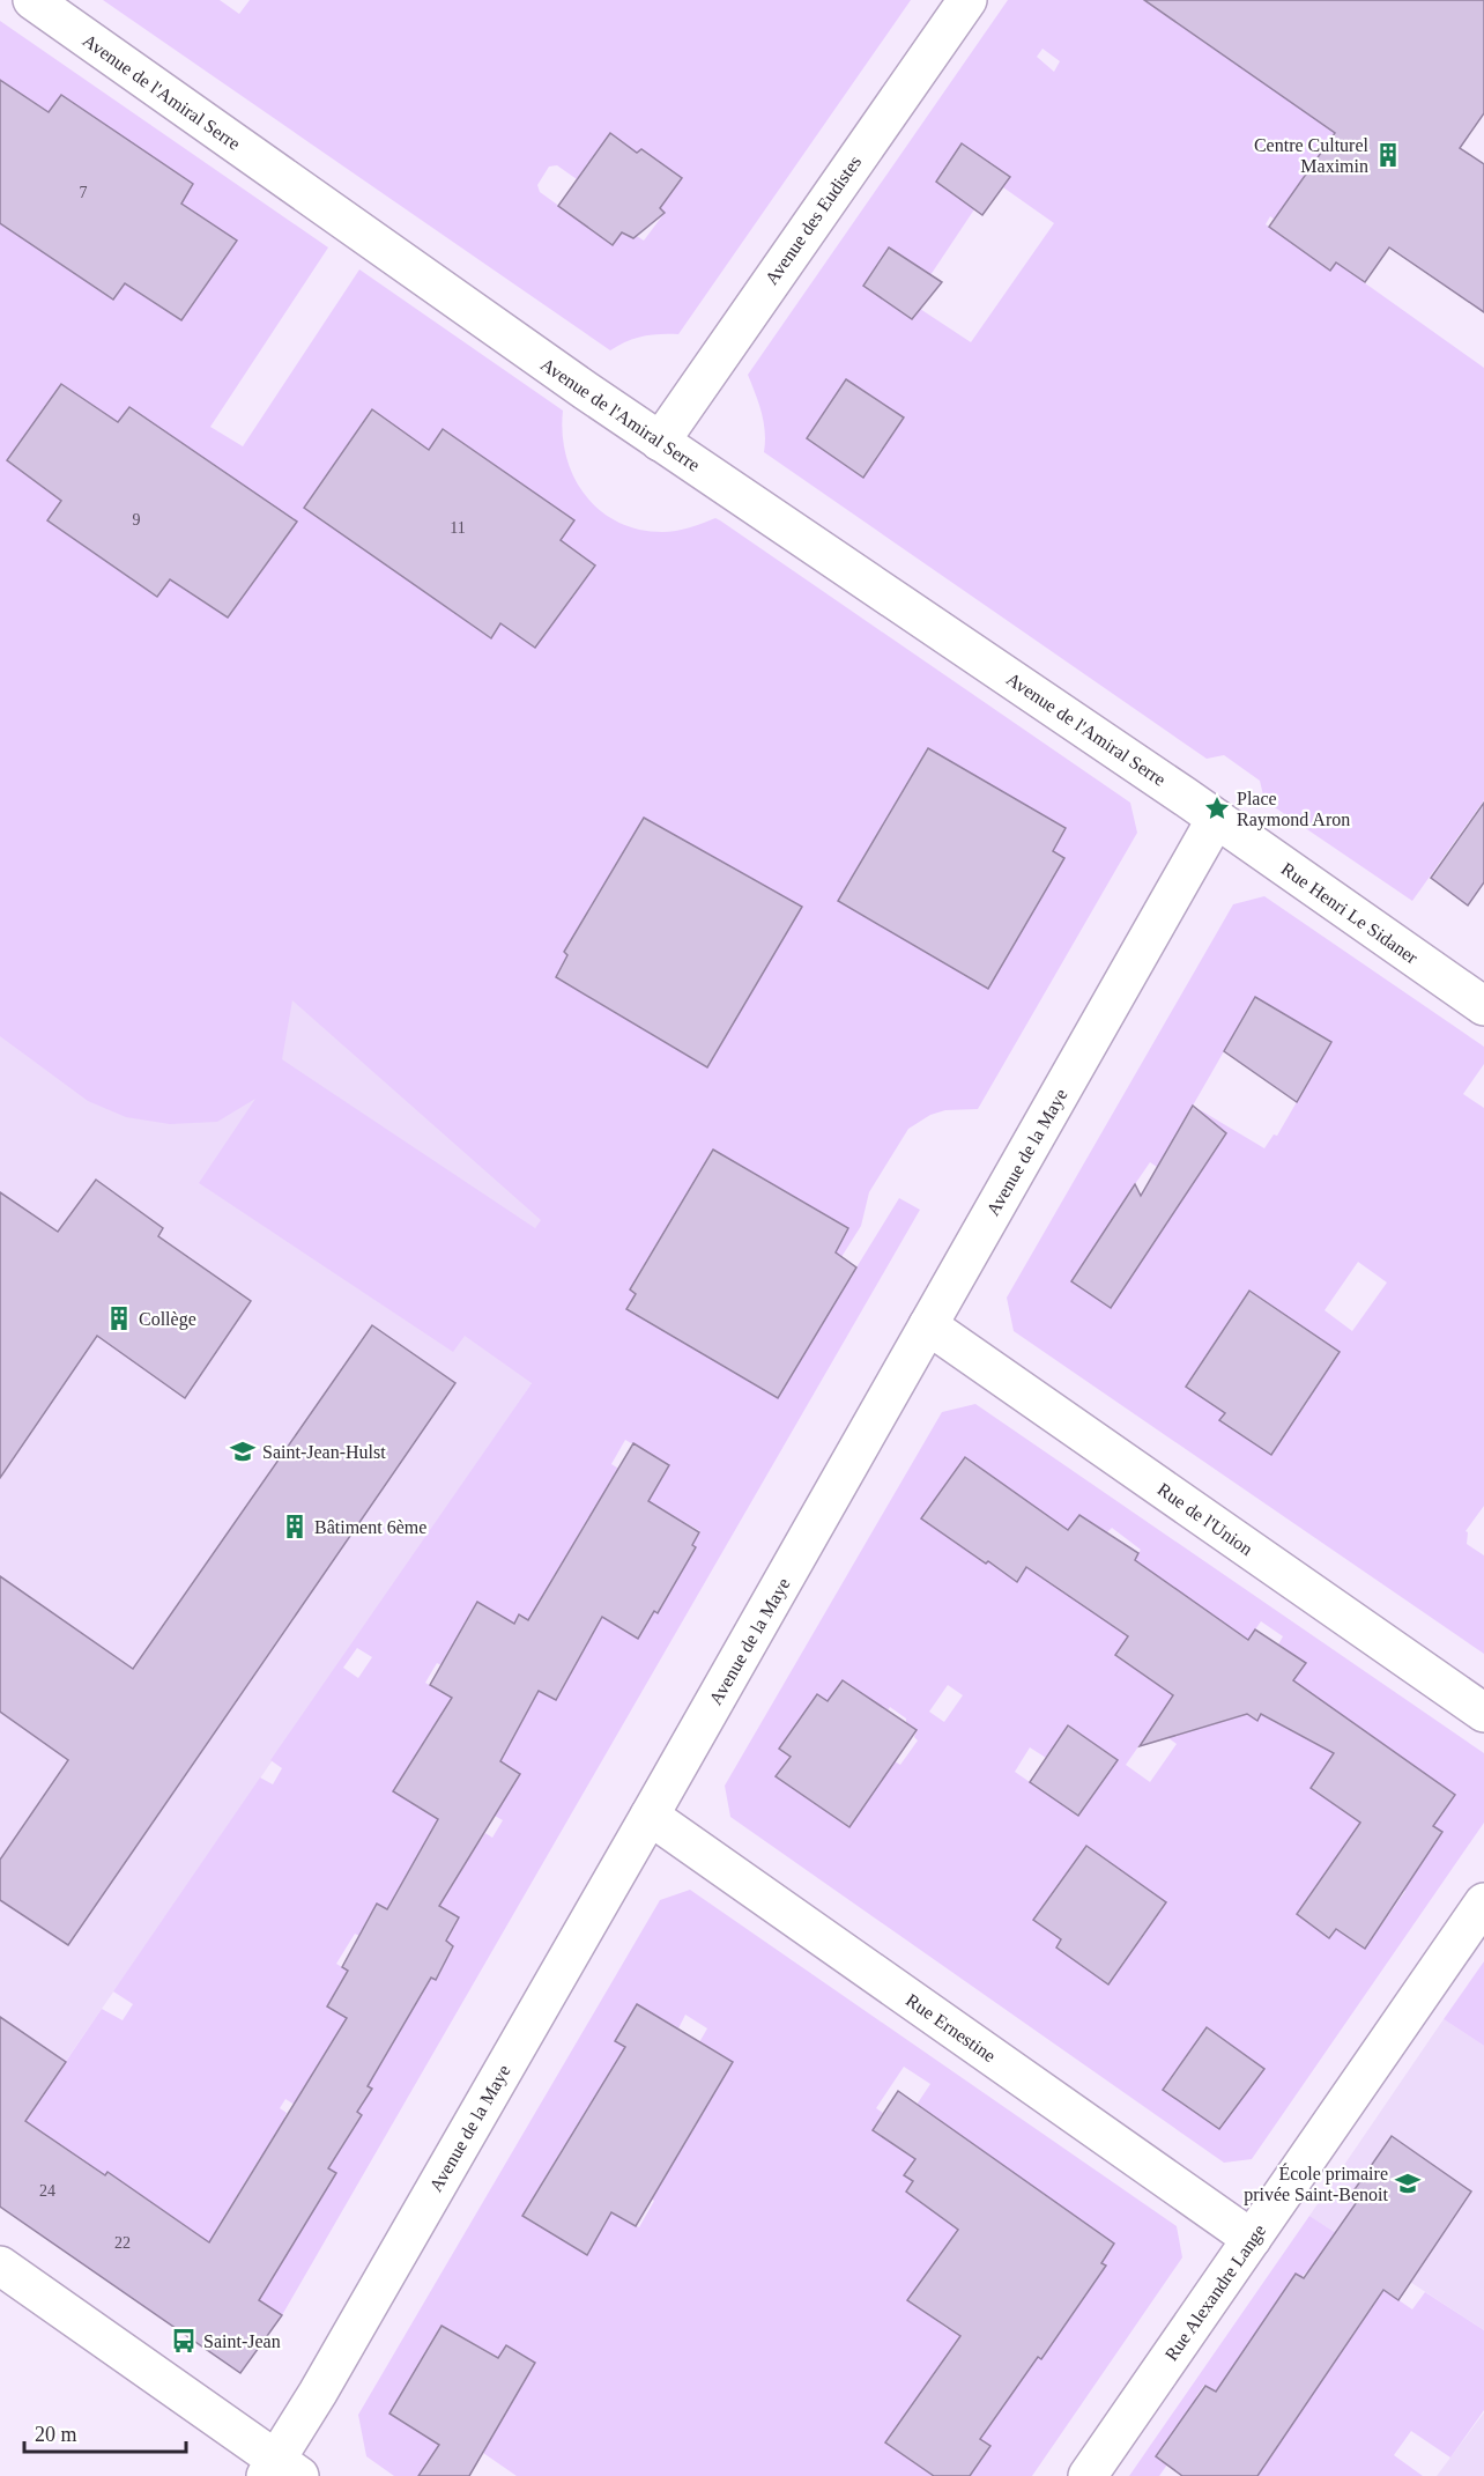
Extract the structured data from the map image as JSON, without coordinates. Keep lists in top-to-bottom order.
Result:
{
  "streets": {
    "street": [
      "Avenue de l'Amiral Serre",
      "Avenue des Eudistes",
      "Rue Henri Le Sidaner",
      "Avenue de la Maye",
      "Rue de l'Union",
      "Rue Ernestine",
      "Rue Alexandre Lange"
    ]
  },
  "crossings": [
    ["Avenue de l'Amiral Serre", "Avenue des Eudistes"],
    ["Avenue de l'Amiral Serre", "Rue Henri Le Sidaner"],
    ["Avenue de l'Amiral Serre", "Avenue de la Maye"],
    ["Rue Henri Le Sidaner", "Avenue de la Maye"],
    ["Avenue de la Maye", "Rue de l'Union"],
    ["Avenue de la Maye", "Rue Ernestine"],
    ["Rue Ernestine", "Rue Alexandre Lange"]
  ],
  "places": {
    "building": ["Centre Culturel Maximin", "Collège", "Bâtiment 6ème"],
    "place": ["Place Raymond Aron"],
    "school or university": ["Saint-Jean-Hulst", "École primaire privée Saint-Benoit"],
    "bus stop": ["Saint-Jean"]
  },
  "house_numbers": [
    "7",
    "9",
    "11",
    "24",
    "22"
  ],
  "scale_bar": "20 m"
}
